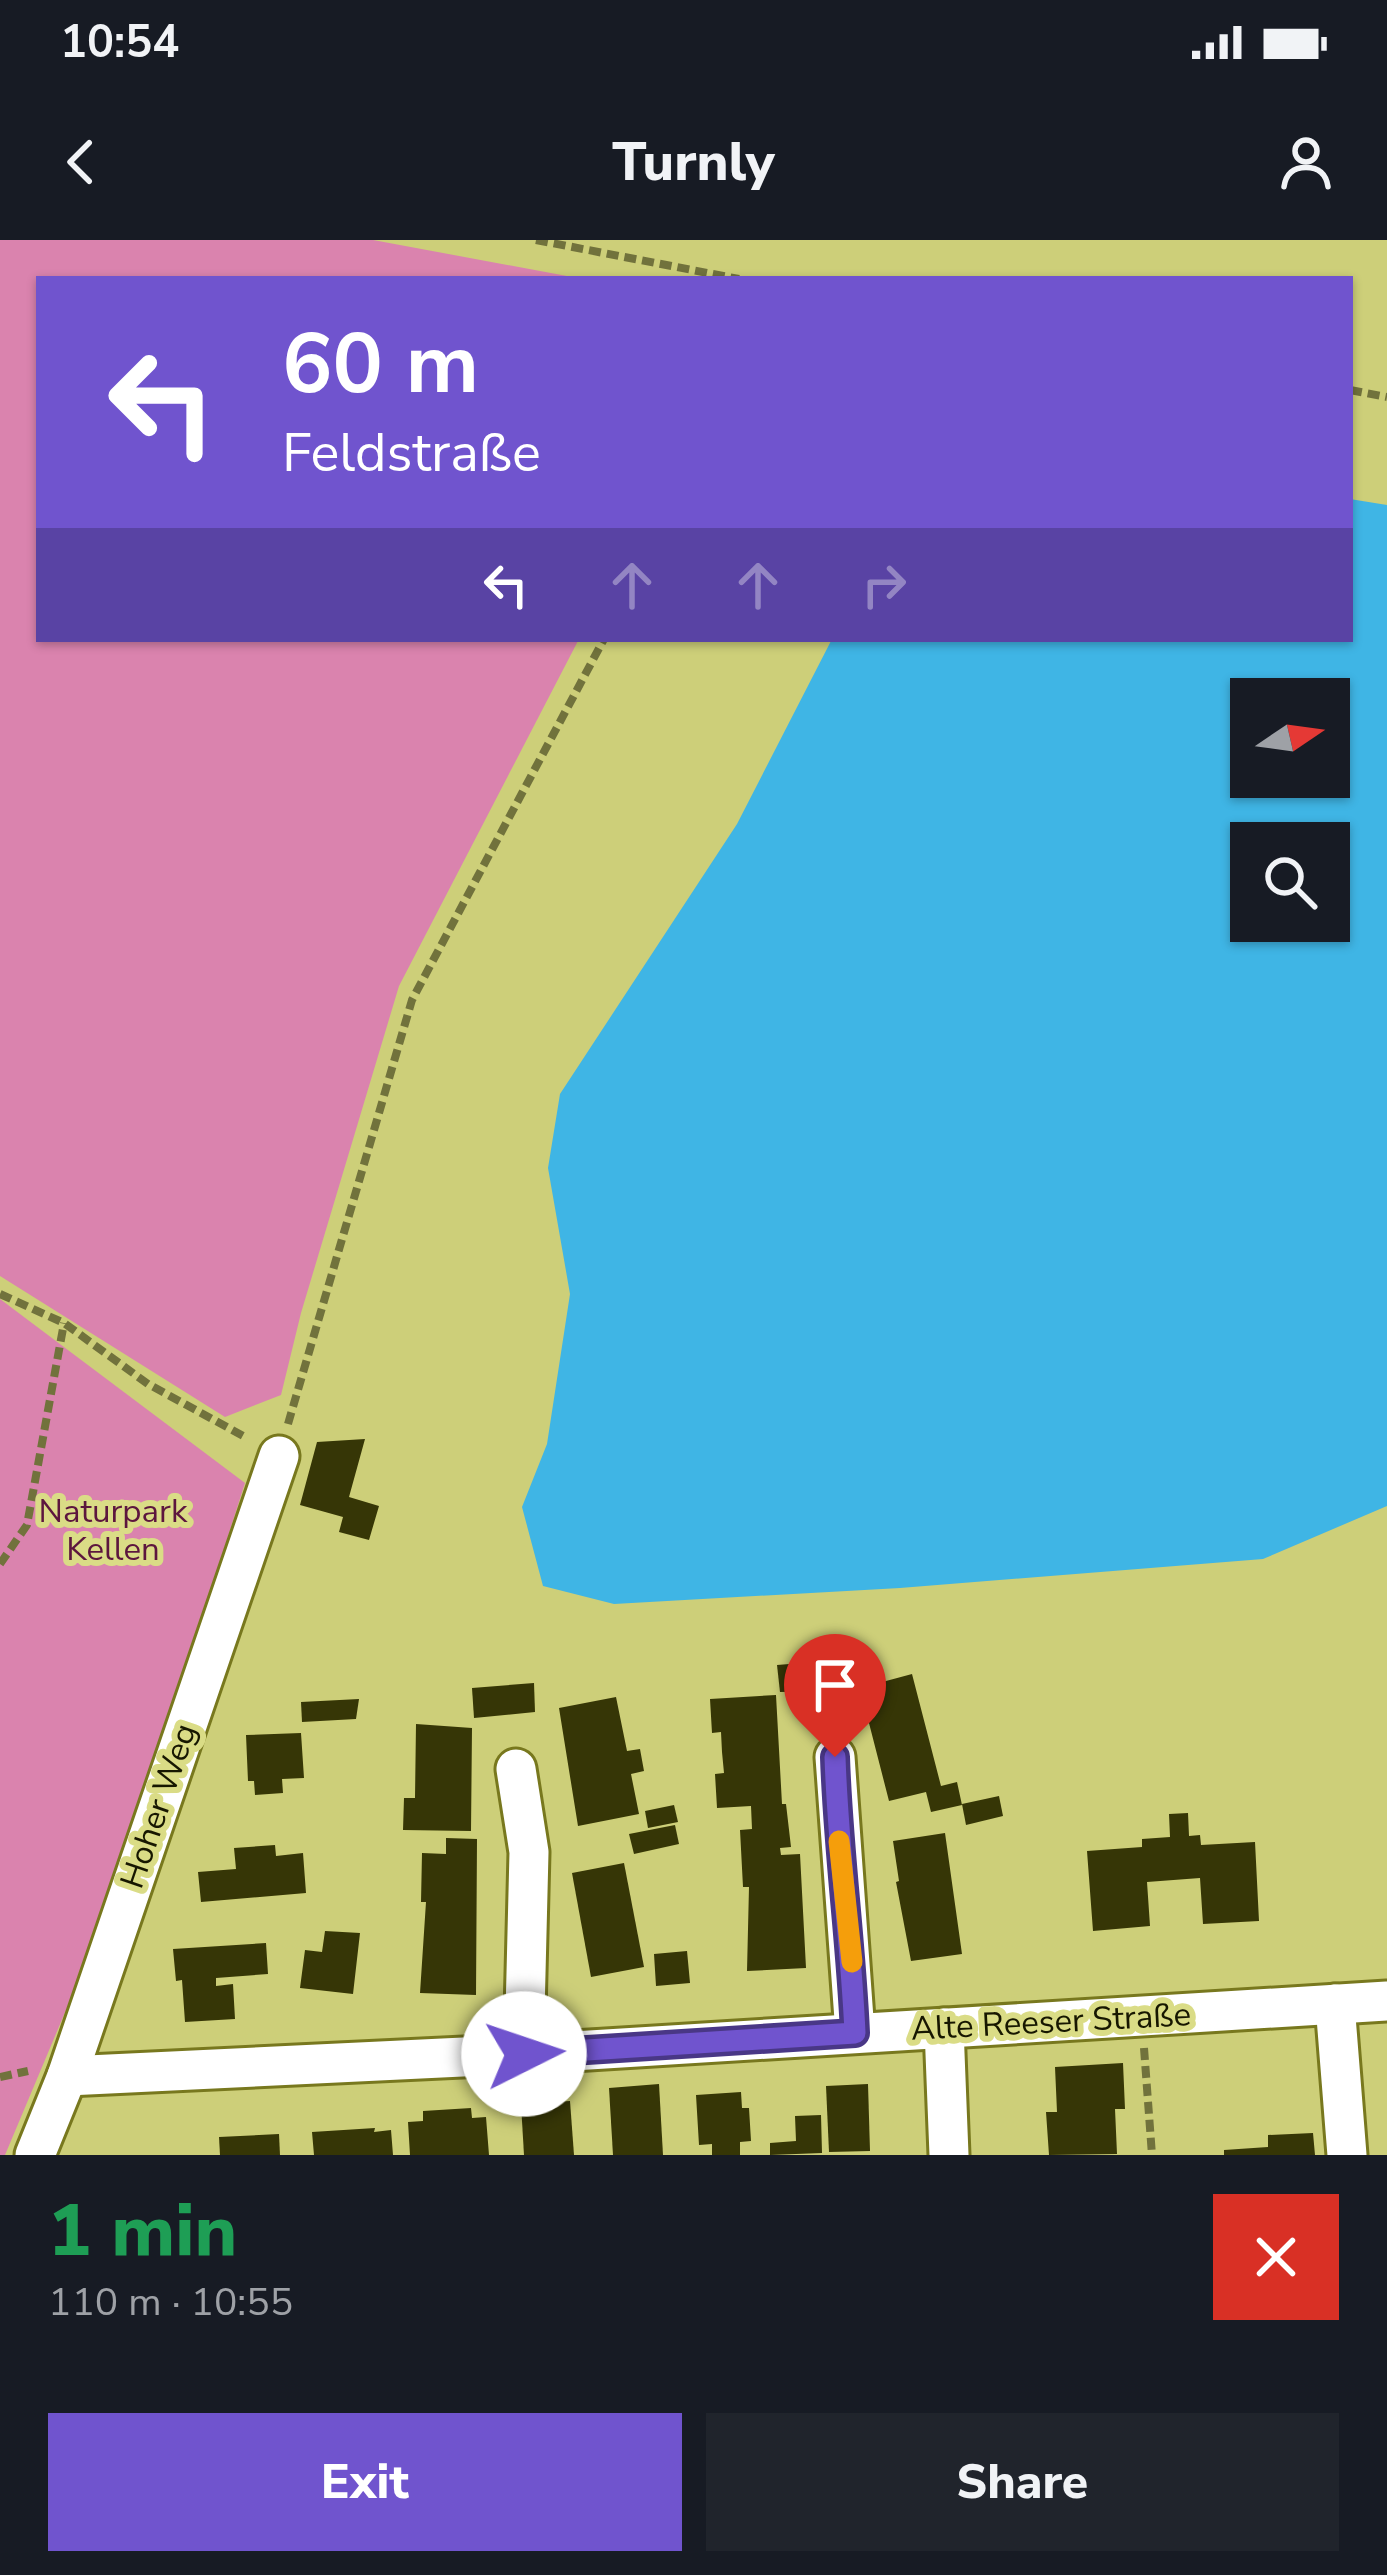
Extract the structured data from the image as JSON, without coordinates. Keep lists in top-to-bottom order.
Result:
{
  "streets": {
    "street": ["Hoher Weg", "Alte Reeser Straße"]
  },
  "crossings": [
    ["Hoher Weg", "Alte Reeser Straße"]
  ],
  "parks": ["Naturpark Kellen"],
  "north": "right",
  "page": {
    "status": "10:54",
    "header": "Turnly",
    "turn": ["60 m", "Feldstraße"],
    "heading": ["1 min", "110 m · 10:55"],
    "buttons": ["Exit", "Share"]
  }
}
